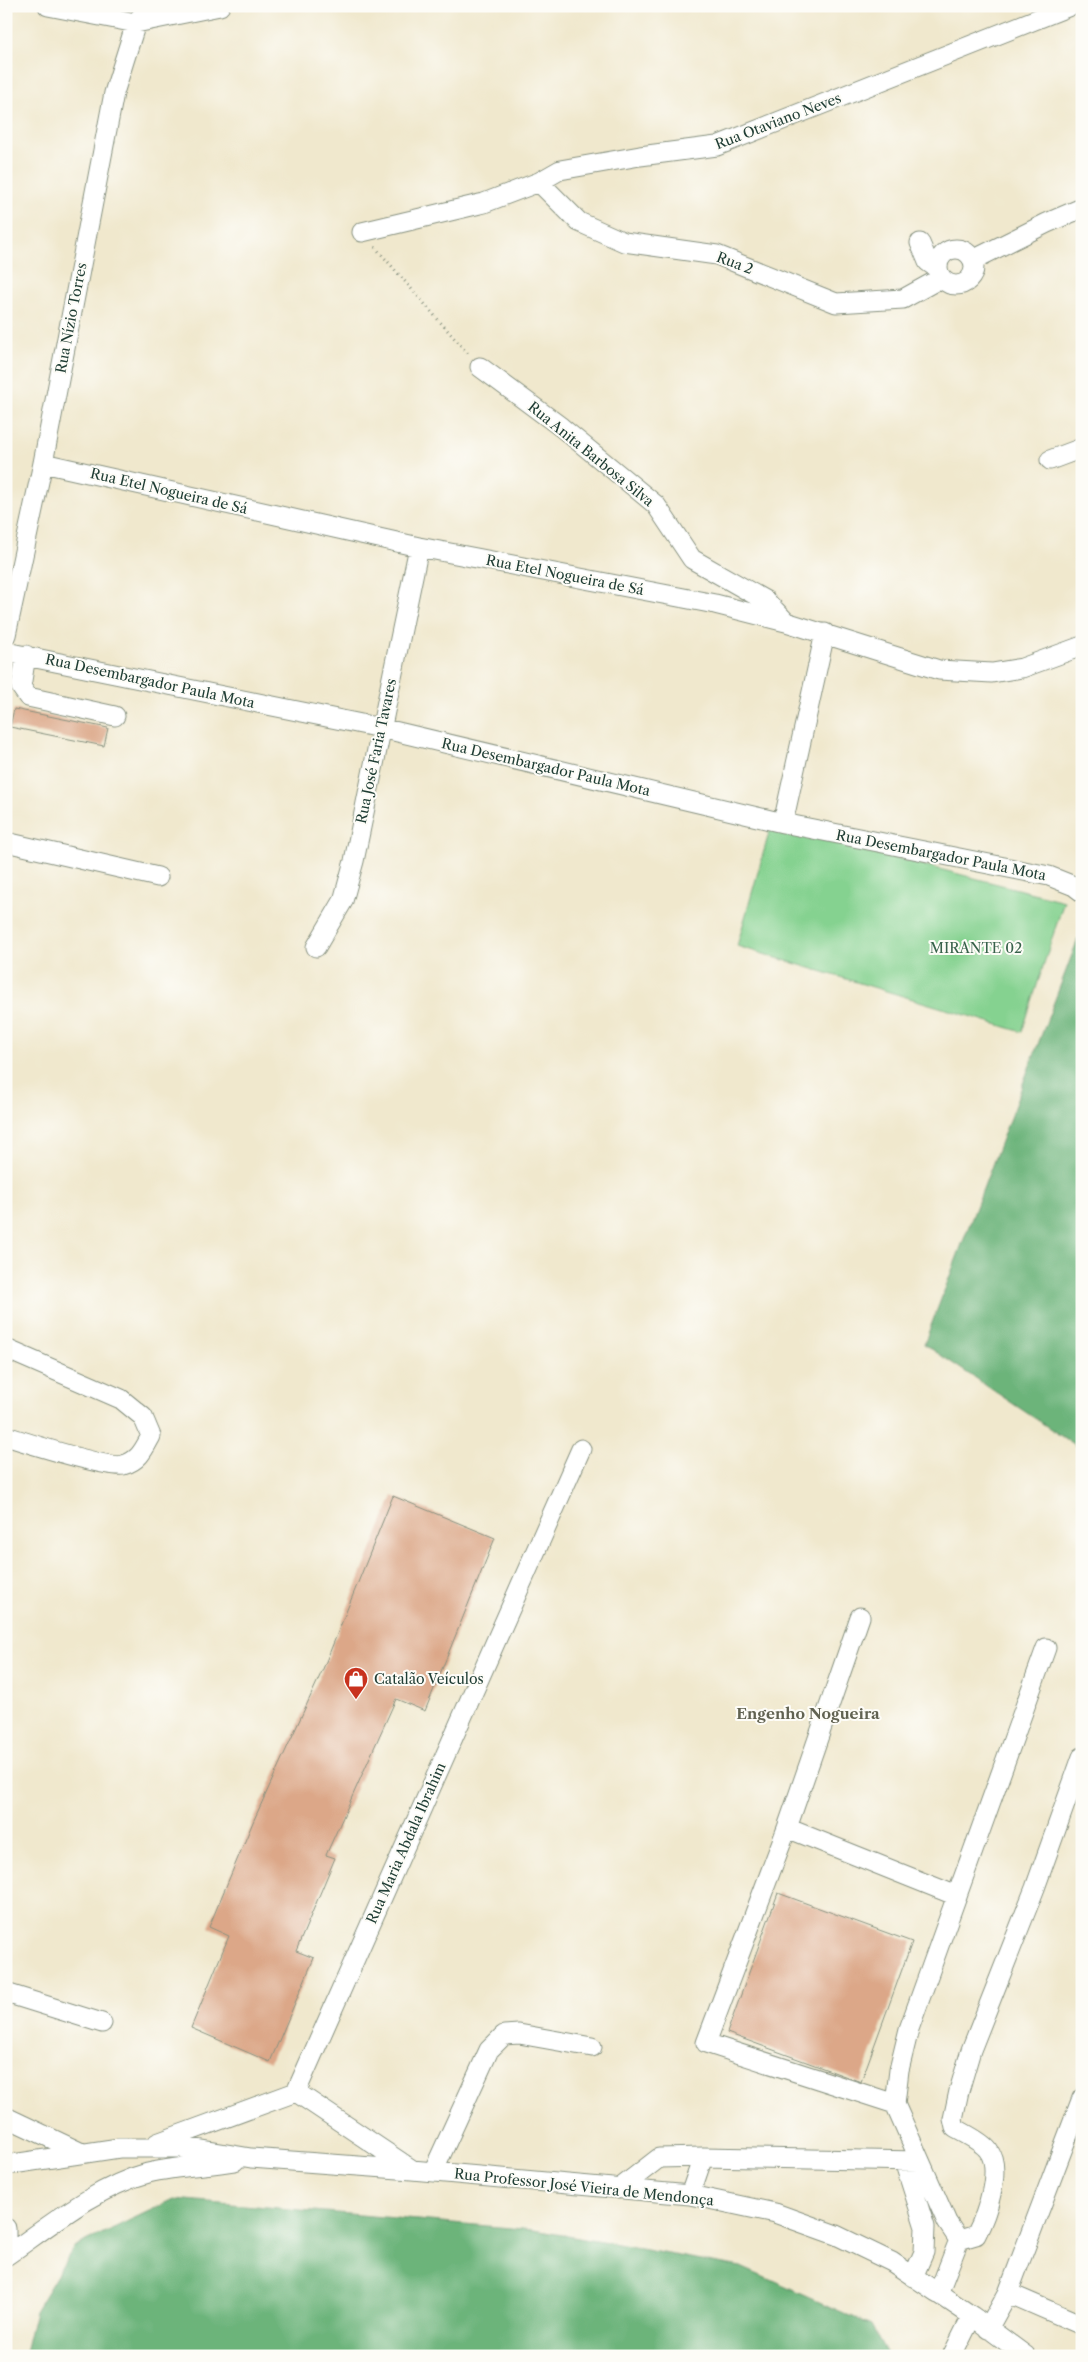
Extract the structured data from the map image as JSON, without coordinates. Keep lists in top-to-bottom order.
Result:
{
  "streets": {
    "street": [
      "Rua Otaviano Neves",
      "Rua 2",
      "Rua Nízio Torres",
      "Rua Anita Barbosa Silva",
      "Rua Etel Nogueira de Sá",
      "Rua Desembargador Paula Mota",
      "Rua José Faria Tavares",
      "Rua Maria Abdala Ibrahim",
      "Rua Professor José Vieira de Mendonça"
    ]
  },
  "crossings": [
    ["Rua Otaviano Neves", "Rua 2"],
    ["Rua Nízio Torres", "Rua Etel Nogueira de Sá"],
    ["Rua Anita Barbosa Silva", "Rua Etel Nogueira de Sá"],
    ["Rua Etel Nogueira de Sá", "Rua José Faria Tavares"],
    ["Rua Desembargador Paula Mota", "Rua José Faria Tavares"]
  ],
  "districts": ["Engenho Nogueira"],
  "parks": ["MIRANTE 02"],
  "places": {
    "shop": ["Catalão Veículos"]
  }
}
